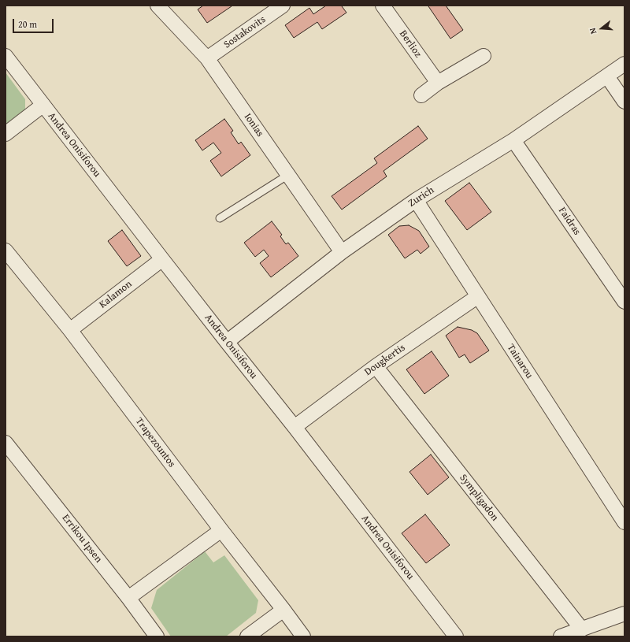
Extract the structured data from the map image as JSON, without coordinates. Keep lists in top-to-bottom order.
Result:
{
  "streets": {
    "street": [
      "Sostakovits",
      "Berlioz",
      "Ionias",
      "Andrea Onisiforou",
      "Zurich",
      "Faidras",
      "Kalamon",
      "Dougkertis",
      "Tainarou",
      "Trapezountos",
      "Sympligadon",
      "Errikou Ipsen"
    ]
  },
  "crossings": [
    ["Sostakovits", "Ionias"],
    ["Ionias", "Zurich"],
    ["Andrea Onisiforou", "Zurich"],
    ["Andrea Onisiforou", "Kalamon"],
    ["Andrea Onisiforou", "Dougkertis"],
    ["Zurich", "Faidras"],
    ["Zurich", "Tainarou"],
    ["Kalamon", "Trapezountos"],
    ["Dougkertis", "Tainarou"],
    ["Dougkertis", "Sympligadon"]
  ],
  "scale_bar": "20 m",
  "north": "left"
}
